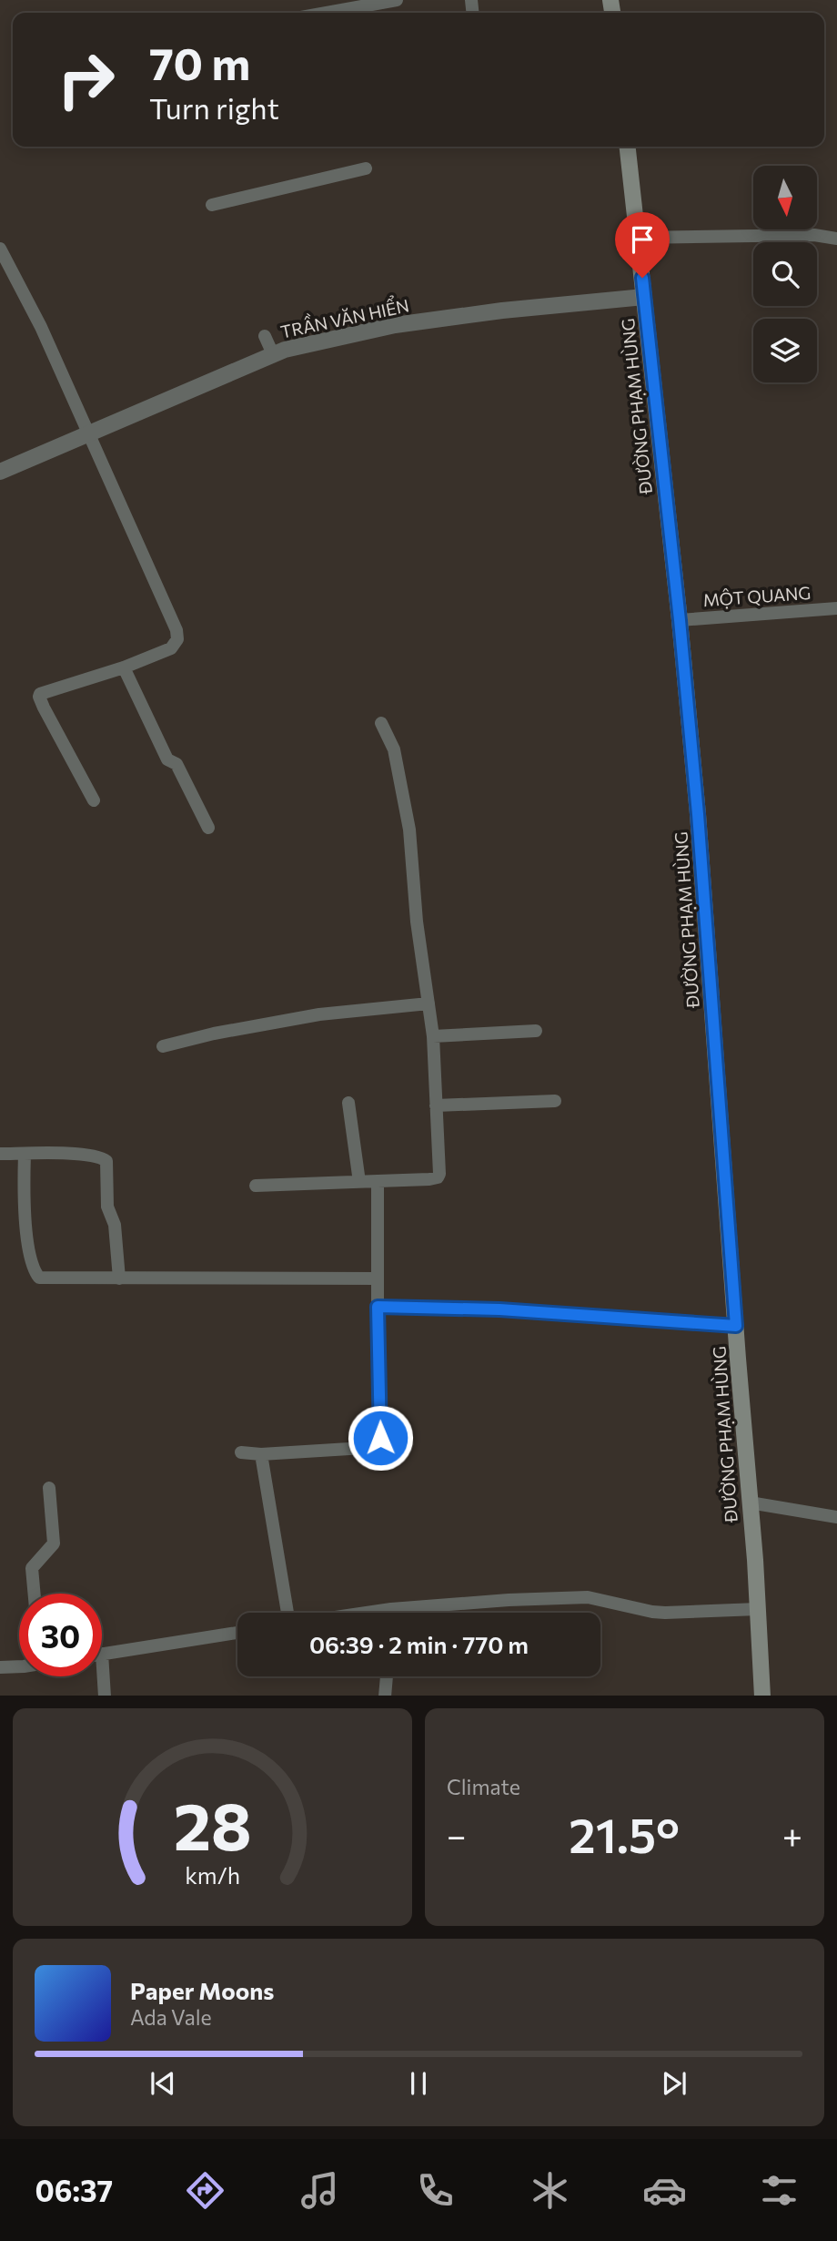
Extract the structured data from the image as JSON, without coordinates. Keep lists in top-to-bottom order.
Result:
{
  "streets": {
    "main road": ["ĐƯỜNG PHẠM HÙNG"],
    "street": ["TRẦN VĂN HIỂN", "MỘT QUANG"]
  },
  "crossings": [
    ["TRẦN VĂN HIỂN", "ĐƯỜNG PHẠM HÙNG"],
    ["ĐƯỜNG PHẠM HÙNG", "MỘT QUANG"]
  ],
  "north": "bottom",
  "page": {
    "turn": ["70 m", "Turn right"],
    "limit": "30",
    "trip": "06:39 · 2 min · 770 m",
    "tile": "Climate",
    "heat": ["−", "21.5°", "+"],
    "song": ["Paper Moons", "Ada Vale"],
    "tabs": "06:37",
    "gauge": ["28", "km/h"]
  }
}
